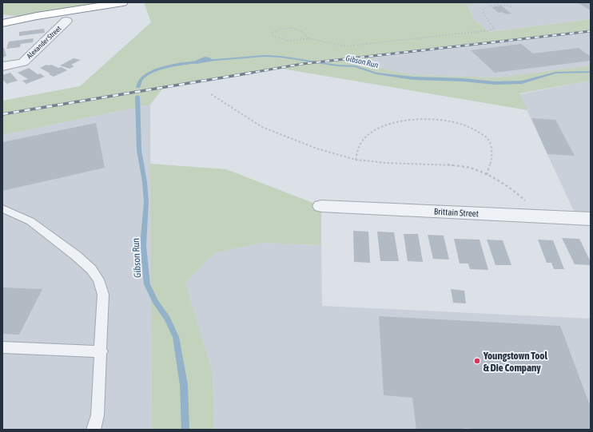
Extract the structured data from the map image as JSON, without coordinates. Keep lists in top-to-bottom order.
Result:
{
  "streets": {
    "street": ["Alexander Street", "Brittain Street"]
  },
  "water": ["Gibson Run"],
  "places": ["Youngstown Tool & Die Company"]
}
